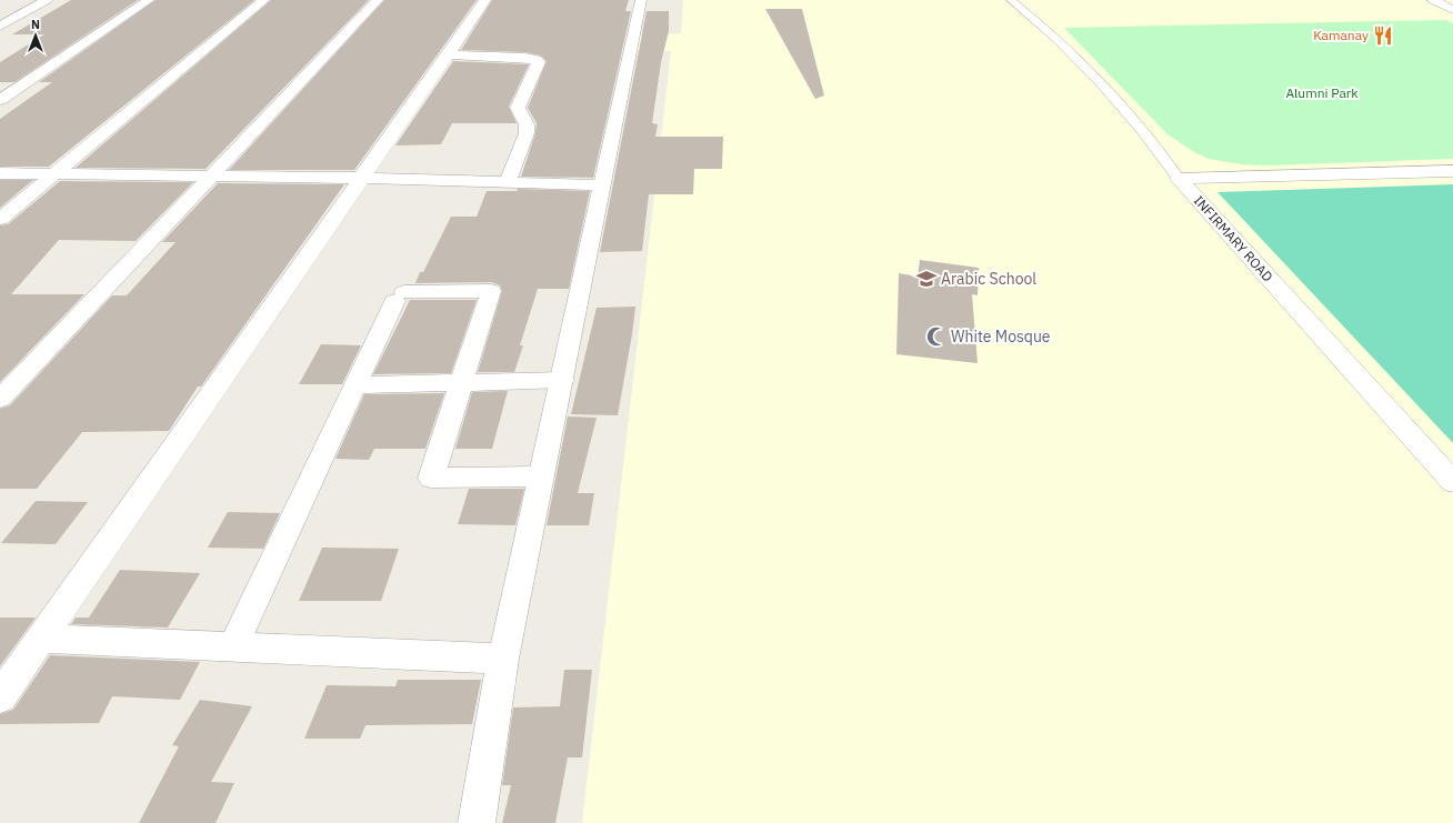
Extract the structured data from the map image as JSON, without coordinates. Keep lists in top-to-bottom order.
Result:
{
  "streets": {
    "street": ["INFIRMARY ROAD"]
  },
  "parks": ["Alumni Park"],
  "places": {
    "restaurant": ["Kamanay"],
    "school or university": ["Arabic School"],
    "mosque": ["White Mosque"]
  },
  "north": "top"
}
